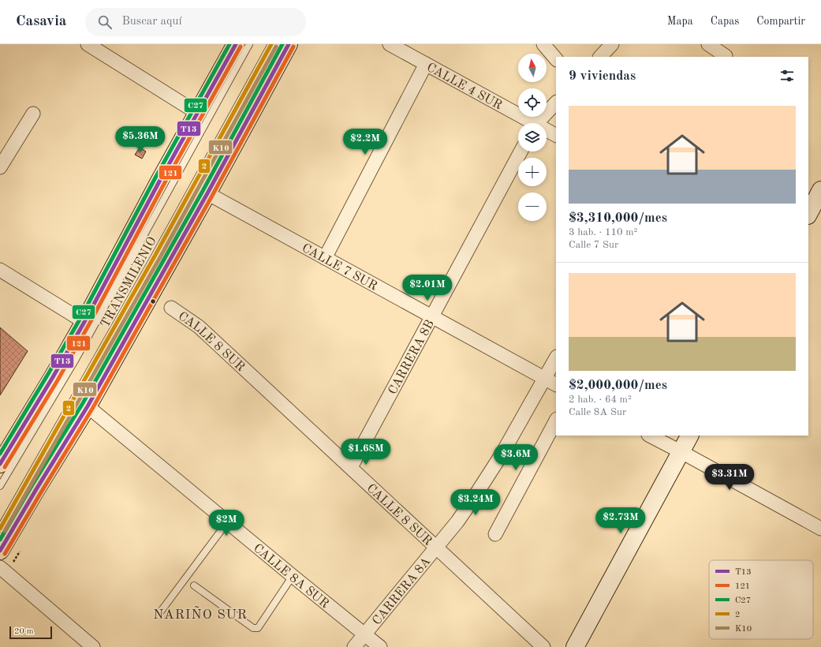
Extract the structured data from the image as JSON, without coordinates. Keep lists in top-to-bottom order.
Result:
{
  "streets": {
    "street": [
      "CALLE 4 SUR",
      "CALLE 7 SUR",
      "CALLE 8 SUR",
      "CARRERA 8B",
      "CALLE 8A SUR",
      "CARRERA 8A"
    ],
    "lane": ["TRANSMILENIO"]
  },
  "crossings": [
    ["CALLE 7 SUR", "CARRERA 8B"],
    ["CALLE 7 SUR", "CARRERA 8A"],
    ["CALLE 8 SUR", "CARRERA 8B"],
    ["CALLE 8 SUR", "CARRERA 8A"],
    ["CALLE 8A SUR", "CARRERA 8A"]
  ],
  "districts": ["NARIÑO SUR"],
  "lines": [
    "transit line T13",
    "transit line C27",
    "transit line 2",
    "transit line 121",
    "transit line K10"
  ],
  "legend": [
    "T13",
    "121",
    "C27",
    "2",
    "K10"
  ],
  "scale_bar": "20 m",
  "north": "top",
  "page": {
    "header": "Casavia",
    "search": "Buscar aquí",
    "nav": ["Mapa", "Capas", "Compartir"],
    "map_buttons": ["+", "−"],
    "heading": "9 viviendas",
    "list": [
      {
        "name": "$3,310,000/mes",
        "note": "3 hab. · 110 m² · Calle 7 Sur"
      },
      {
        "name": "$2,000,000/mes",
        "note": "2 hab. · 64 m² · Calle 8A Sur"
      }
    ],
    "price": [
      "$5.36M",
      "$2.2M",
      "$2.01M",
      "$1.68M",
      "$3.6M",
      "$3.31M",
      "$3.24M",
      "$2.73M",
      "$2M"
    ],
    "scale": "20 m"
  }
}
